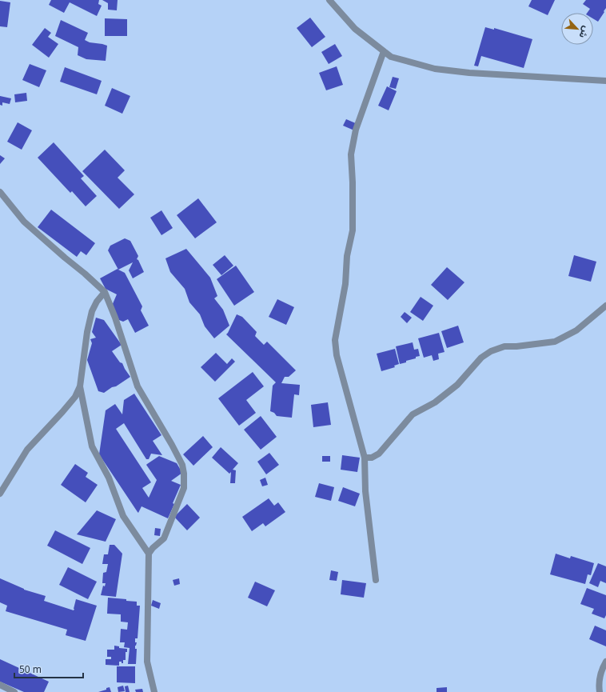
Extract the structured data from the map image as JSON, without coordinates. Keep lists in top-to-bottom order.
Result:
{
  "scale_bar": "50 m",
  "north": "bottom right"
}
